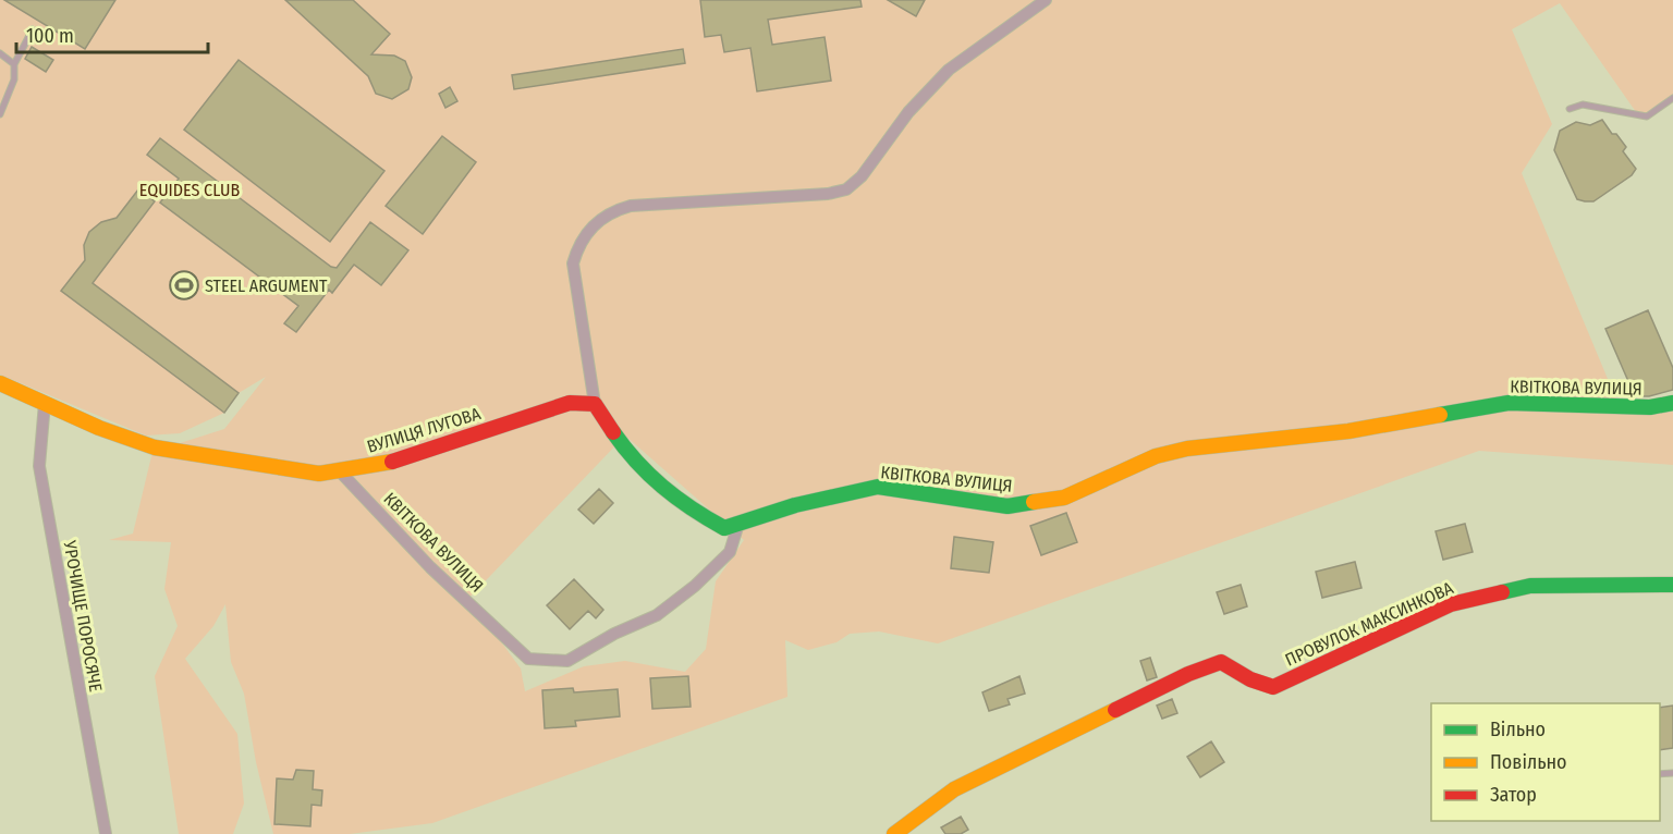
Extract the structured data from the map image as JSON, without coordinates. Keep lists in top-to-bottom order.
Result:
{
  "streets": {
    "street": [
      "КВІТКОВА ВУЛИЦЯ",
      "ВУЛИЦЯ ЛУГОВА",
      "УРОЧИЩЕ ПОРОСЯЧЕ",
      "ПРОВУЛОК МАКСИНКОВА"
    ]
  },
  "crossings": [
    ["КВІТКОВА ВУЛИЦЯ", "ВУЛИЦЯ ЛУГОВА"],
    ["ВУЛИЦЯ ЛУГОВА", "УРОЧИЩЕ ПОРОСЯЧЕ"]
  ],
  "parks": ["EQUIDES CLUB"],
  "places": {
    "sports": ["STEEL ARGUMENT"]
  },
  "legend": ["Вільно", "Повільно", "Затор"],
  "scale_bar": "100 m"
}
